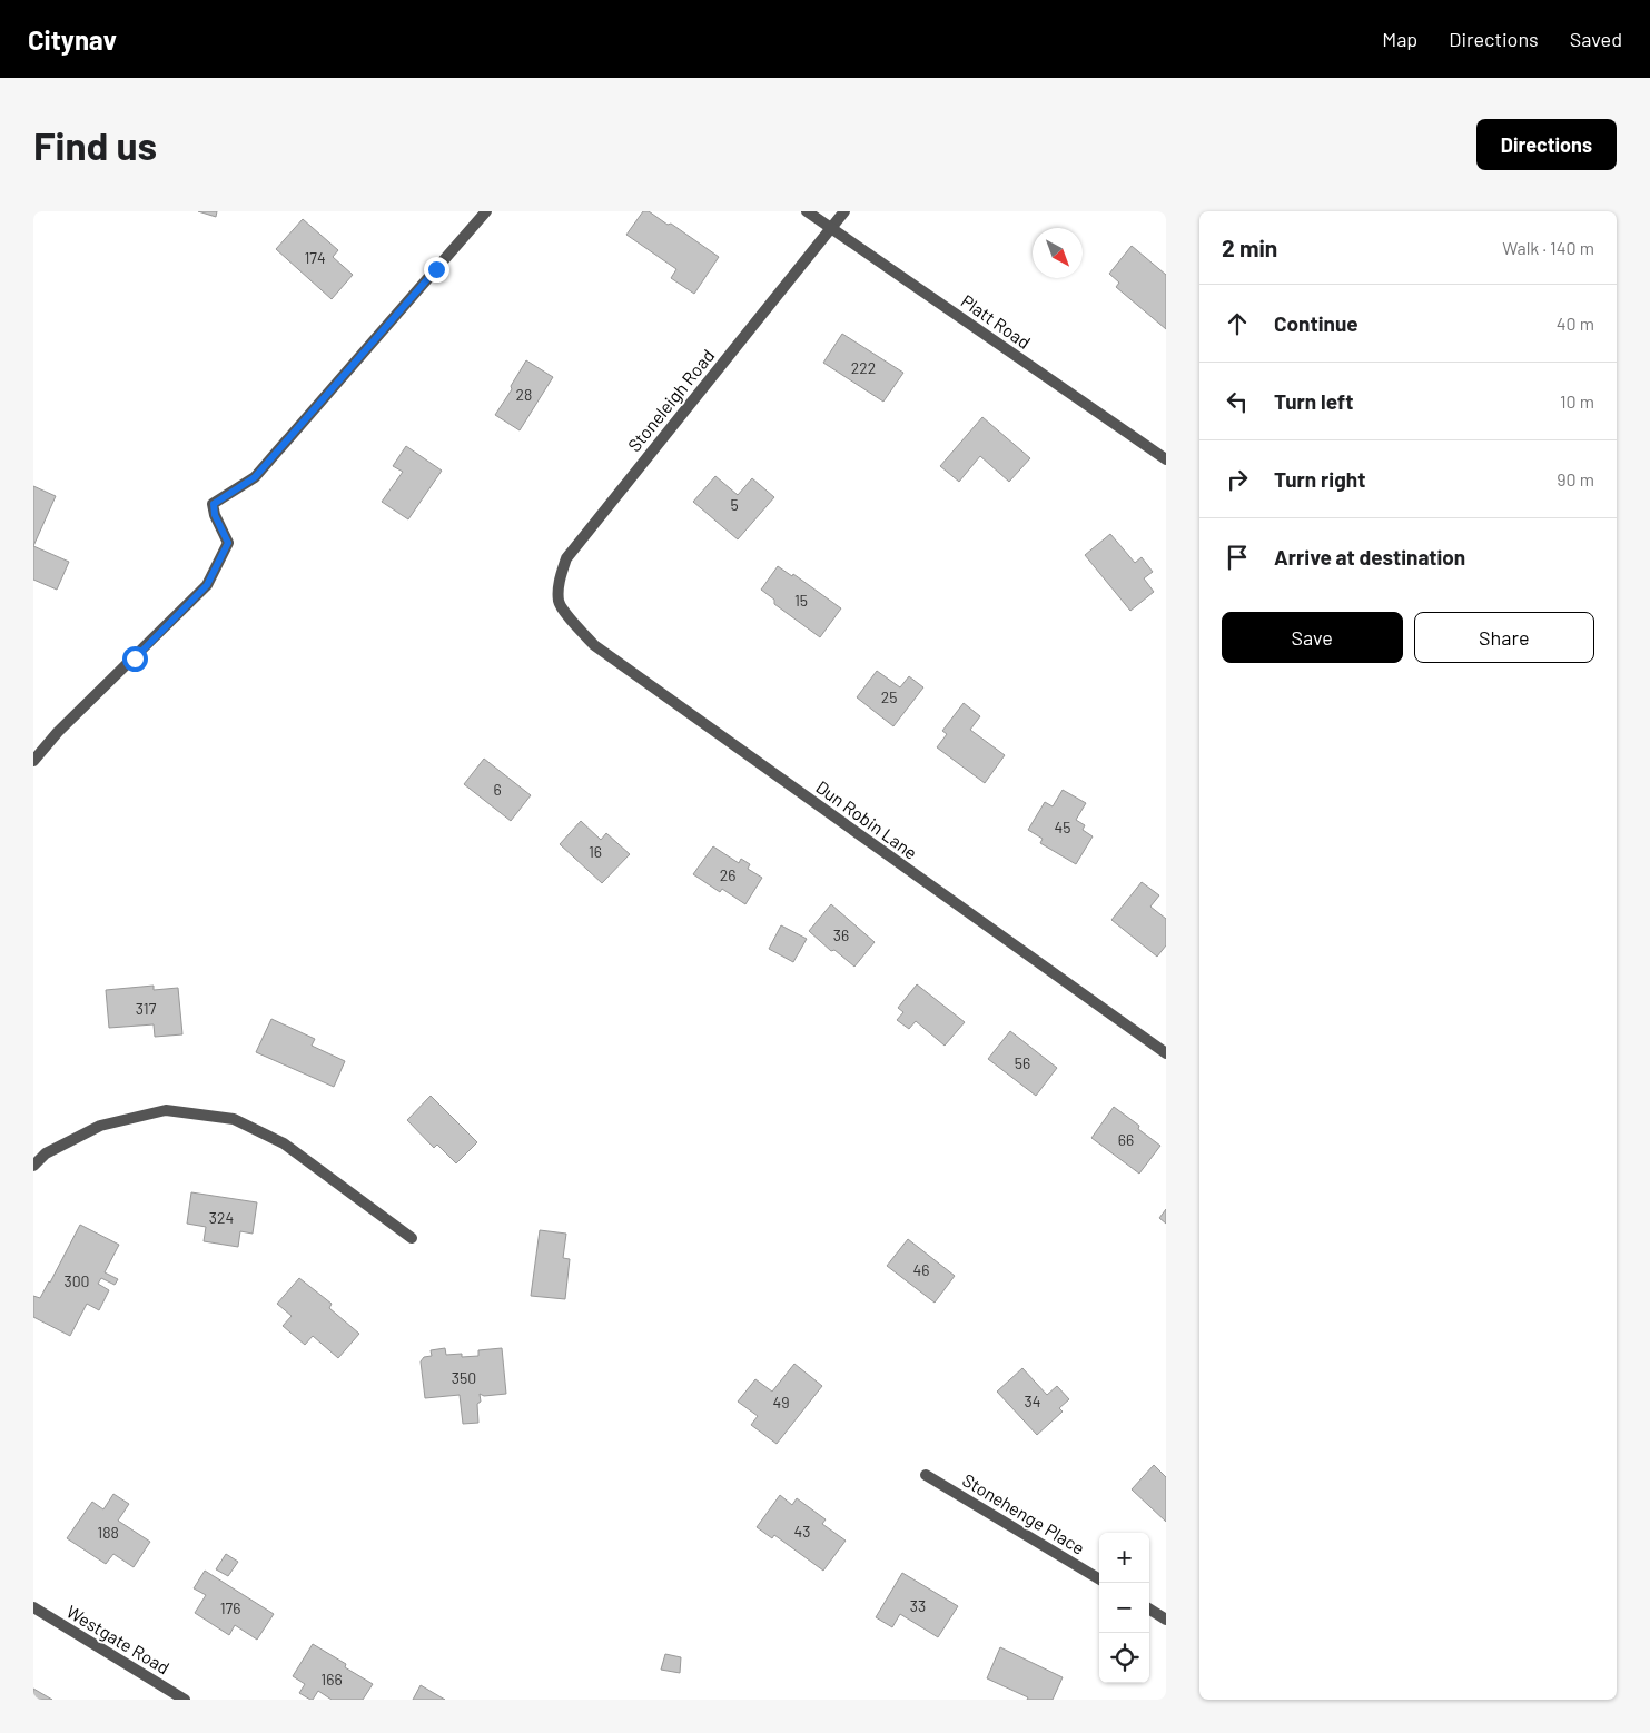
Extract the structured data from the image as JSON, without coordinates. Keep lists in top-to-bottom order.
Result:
{
  "streets": {
    "street": [
      "Platt Road",
      "Stoneleigh Road",
      "Dun Robin Lane",
      "Stonehenge Place",
      "Westgate Road"
    ]
  },
  "crossings": [
    ["Platt Road", "Stoneleigh Road"],
    ["Stoneleigh Road", "Dun Robin Lane"]
  ],
  "house_numbers": [
    "174",
    "222",
    "28",
    "5",
    "15",
    "25",
    "6",
    "45",
    "16",
    "26",
    "36",
    "317",
    "56",
    "66",
    "324",
    "46",
    "300",
    "350",
    "34",
    "49",
    "43",
    "188",
    "33",
    "176",
    "166"
  ],
  "north": "bottom right",
  "page": {
    "header": "Citynav",
    "nav": ["Map", "Directions", "Saved"],
    "buttons": [
      "Directions",
      ["Save", "Share"]
    ],
    "title": "Find us",
    "heading": ["2 min", "Walk · 140 m"],
    "list": [
      ["Continue", "40 m"],
      ["Turn left", "10 m"],
      ["Turn right", "90 m"],
      "Arrive at destination"
    ],
    "map_buttons": ["+", "−"]
  }
}
